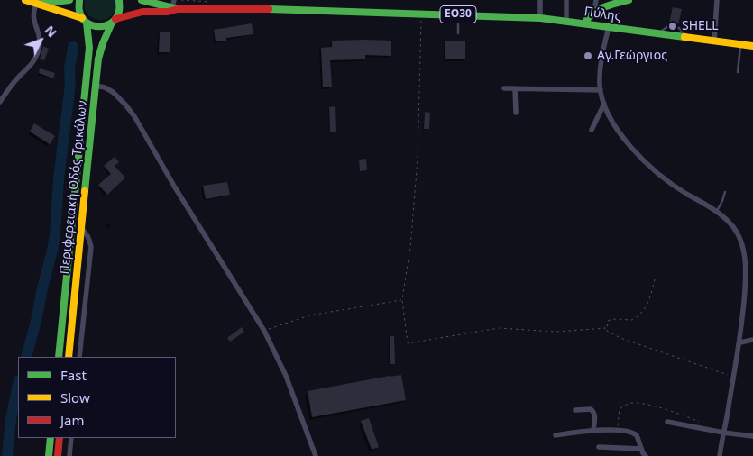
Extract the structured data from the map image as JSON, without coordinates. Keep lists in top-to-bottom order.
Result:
{
  "streets": {
    "main road": ["ΕΟ30", "Πύλης", "Περιφερειακή Οδός Τρικάλων"]
  },
  "crossings": [
    ["ΕΟ30", "Πύλης"],
    ["ΕΟ30", "Περιφερειακή Οδός Τρικάλων"]
  ],
  "places": ["SHELL", "Αγ.Γεώργιος"],
  "legend": ["Fast", "Slow", "Jam"],
  "north": "top right"
}
